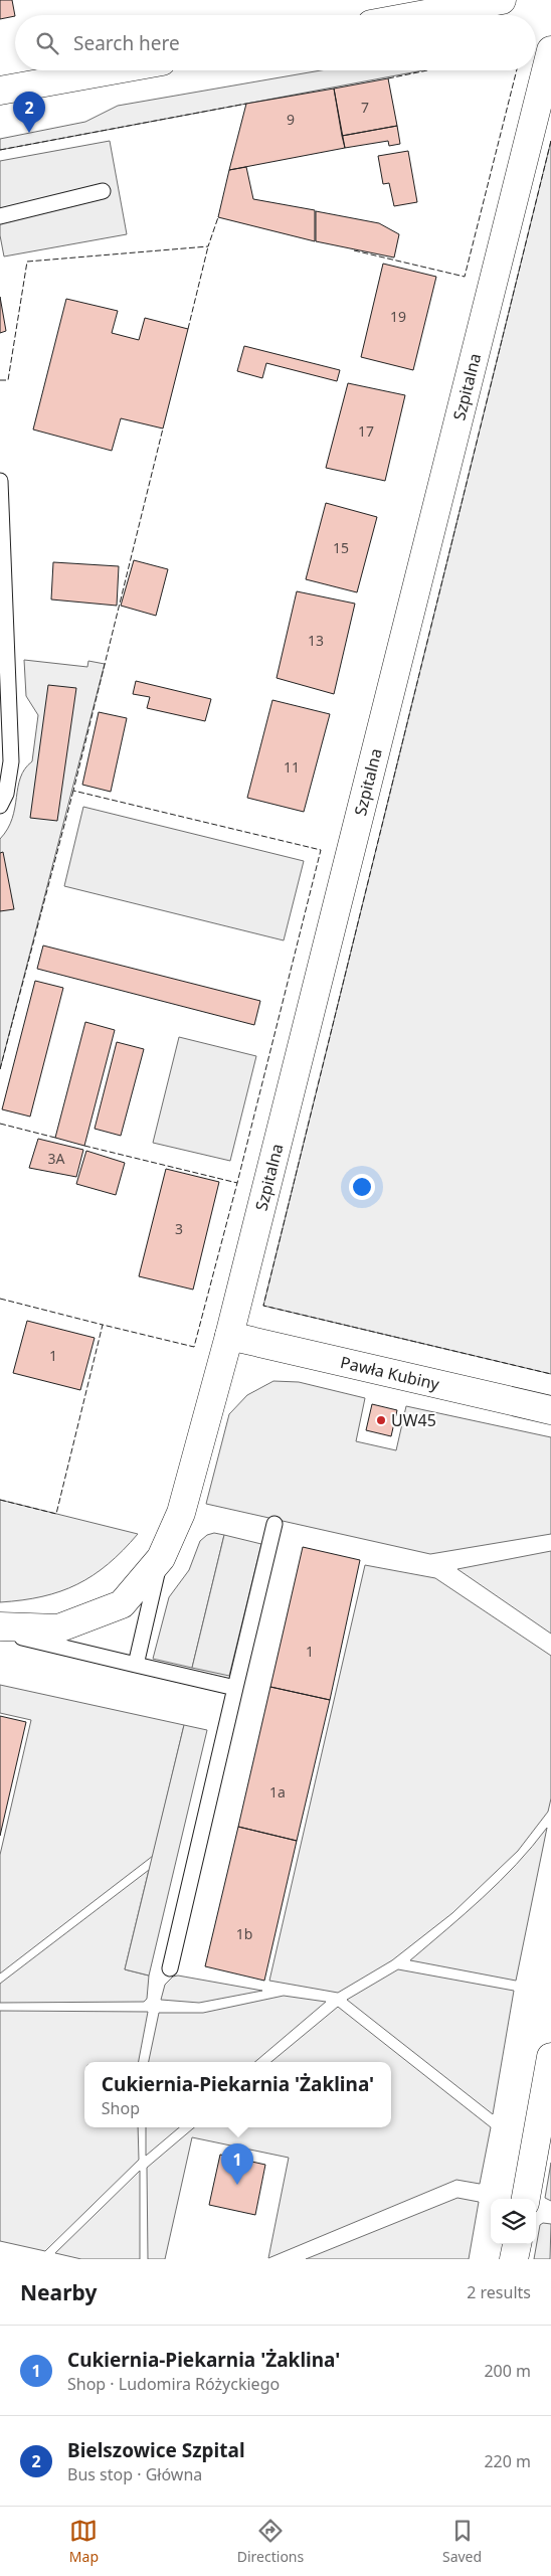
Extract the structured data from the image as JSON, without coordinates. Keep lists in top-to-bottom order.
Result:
{
  "streets": {
    "street": ["Szpitalna", "Pawła Kubiny"]
  },
  "crossings": [
    ["Szpitalna", "Pawła Kubiny"]
  ],
  "places": ["UW45"],
  "house_numbers": [
    "7",
    "9",
    "19",
    "17",
    "15",
    "13",
    "11",
    "3A",
    "3",
    "1",
    "1",
    "1a",
    "1b"
  ],
  "page": {
    "search": "Search here",
    "pins": ["2", "1"],
    "popup": ["Cukiernia-Piekarnia 'Żaklina'", "Shop"],
    "heading": ["Nearby", "2 results"],
    "list": [
      {
        "mark": "1",
        "name": "Cukiernia-Piekarnia 'Żaklina'",
        "note": "Shop · Ludomira Różyckiego",
        "value": "200 m"
      },
      {
        "mark": "2",
        "name": "Bielszowice Szpital",
        "note": "Bus stop · Główna",
        "value": "220 m"
      }
    ],
    "nav": ["Map", "Directions", "Saved"]
  }
}
